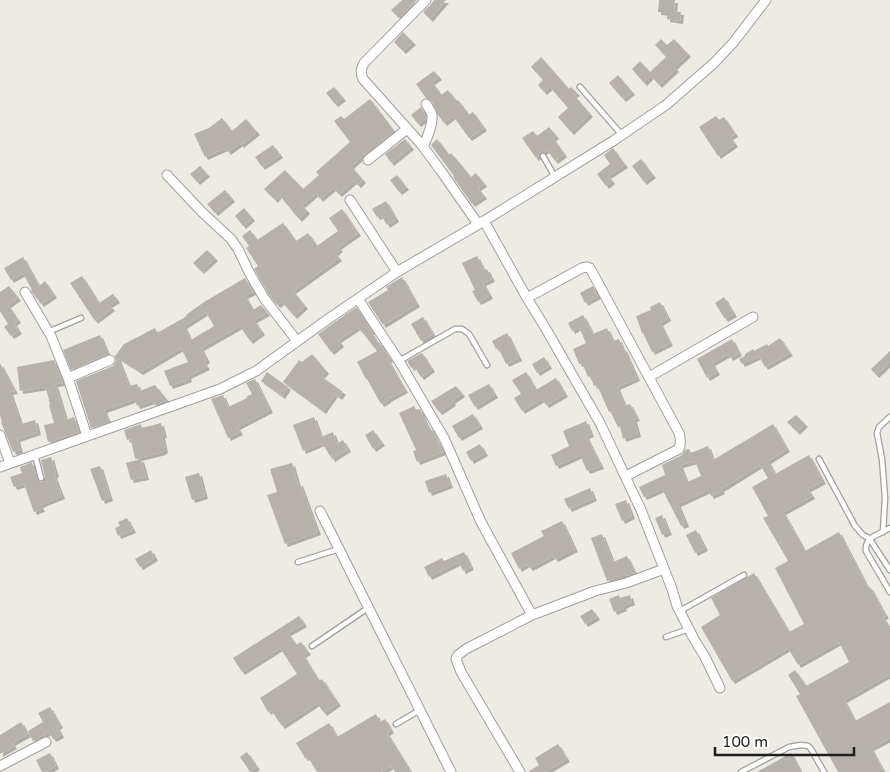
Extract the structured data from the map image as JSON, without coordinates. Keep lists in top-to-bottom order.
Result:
{
  "scale_bar": "100 m"
}
